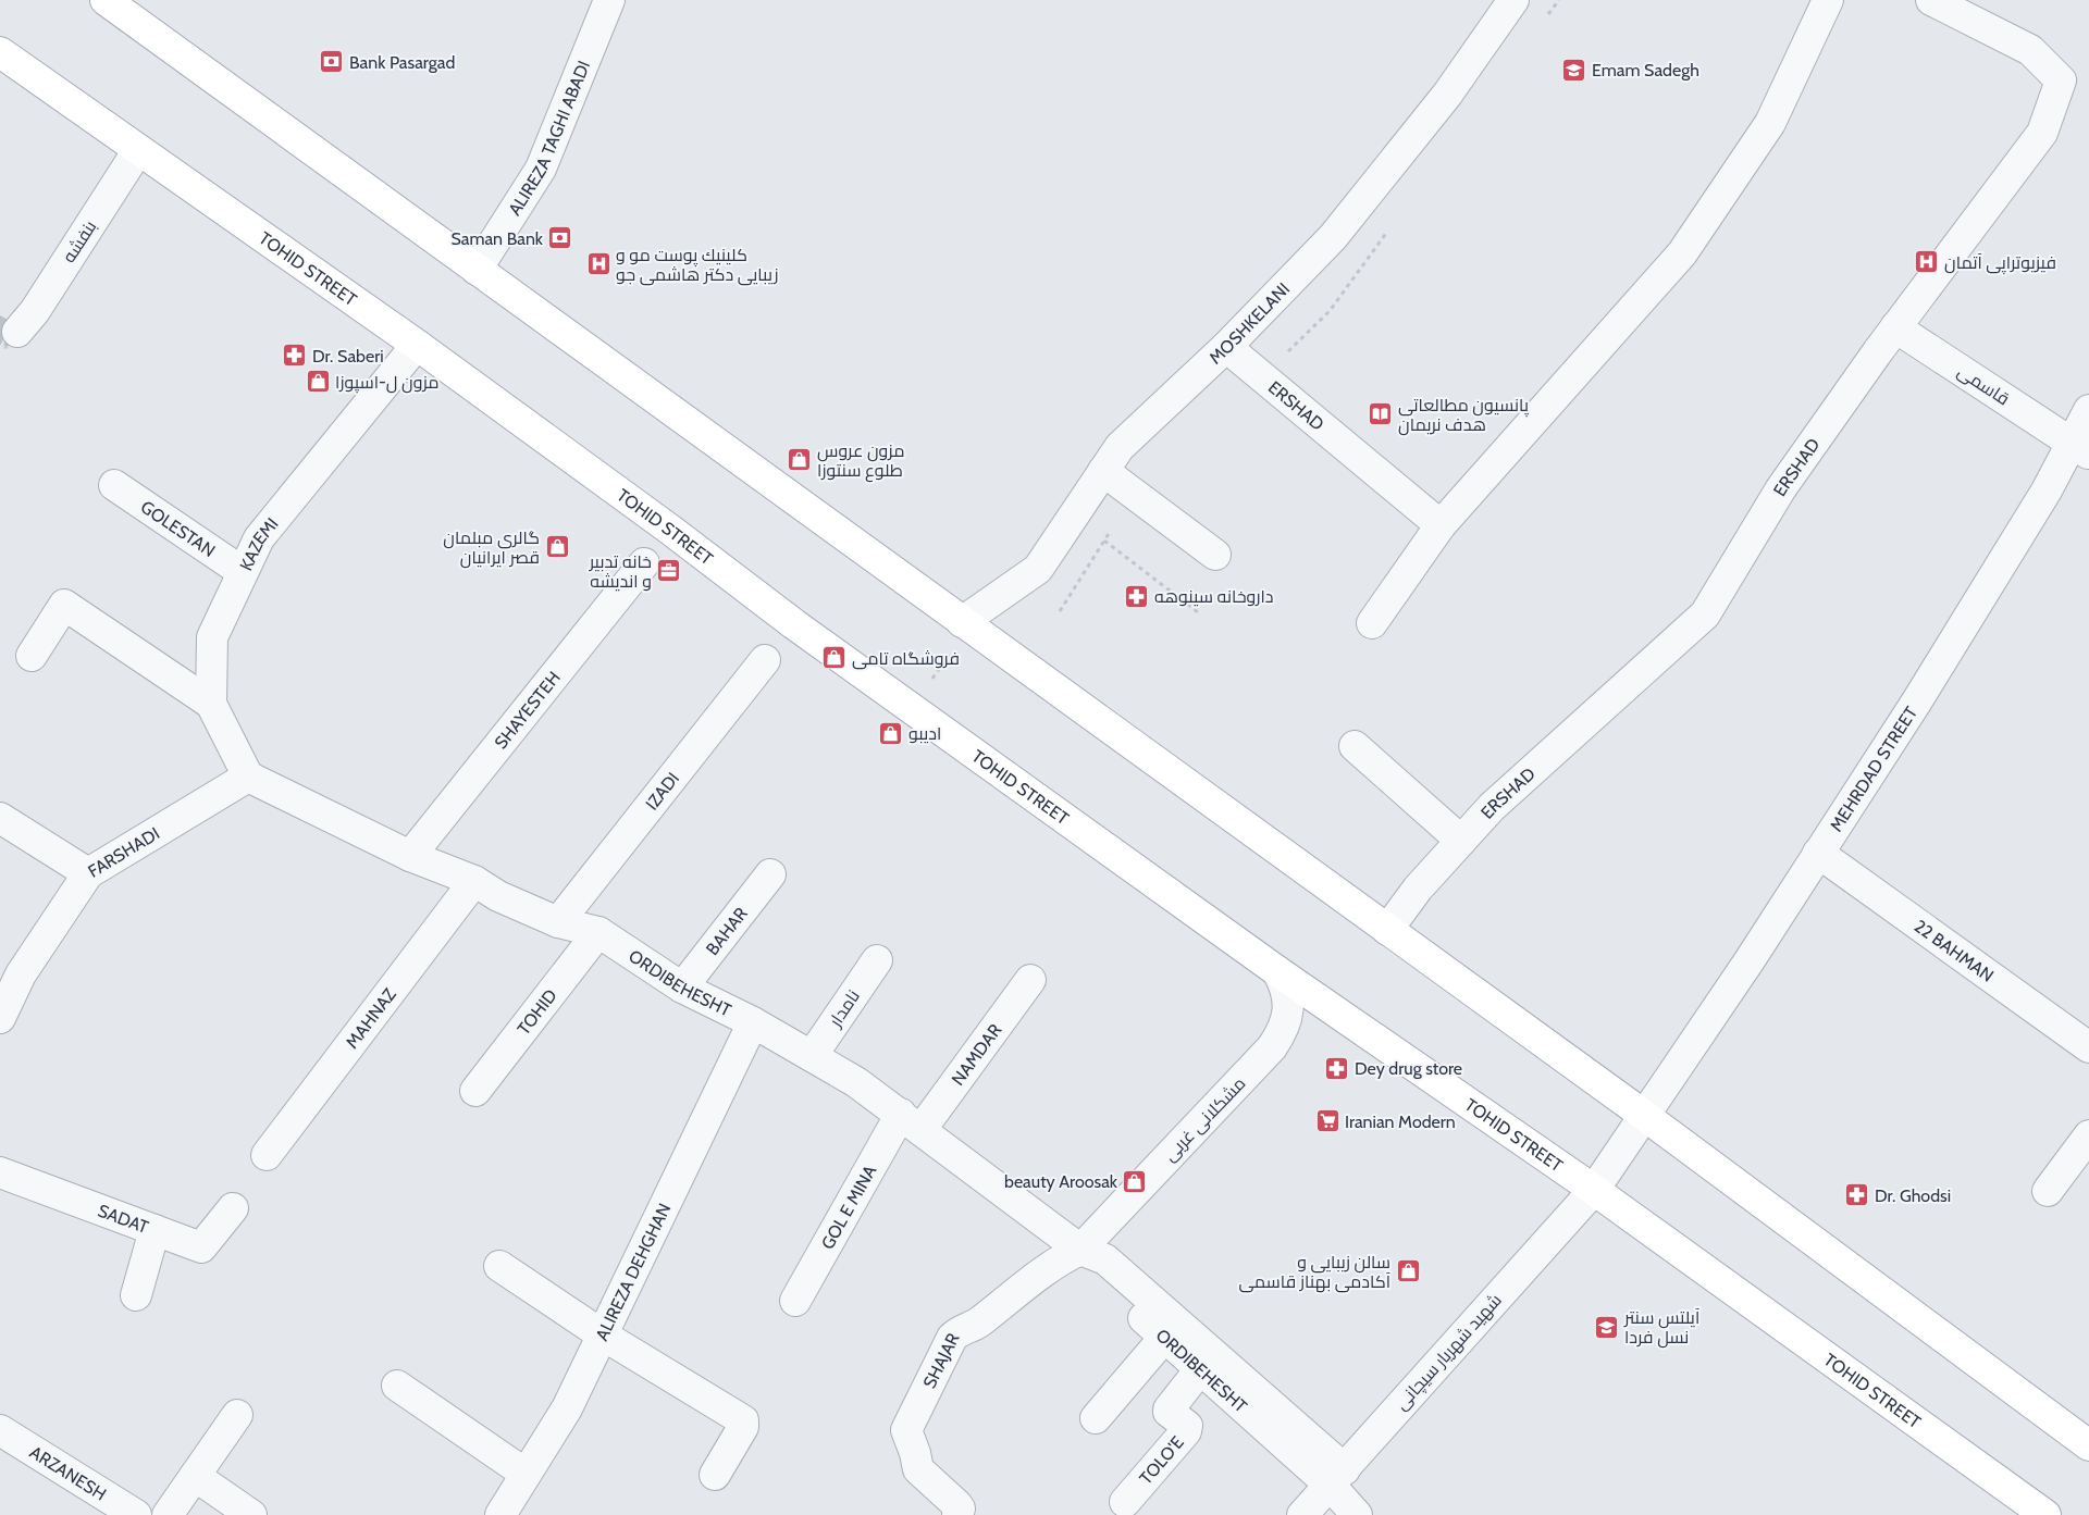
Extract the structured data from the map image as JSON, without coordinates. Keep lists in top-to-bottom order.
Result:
{
  "streets": {
    "main road": ["TOHID STREET"],
    "street": [
      "ALIREZA TAGHI ABADI",
      "بنفشه",
      "MOSHKELANI",
      "قاسمی",
      "ERSHAD",
      "GOLESTAN",
      "KAZEMI",
      "SHAYESTEH",
      "MEHRDAD STREET",
      "IZADI",
      "FARSHADI",
      "BAHAR",
      "22 BAHMAN",
      "ORDIBEHESHT",
      "نامدار",
      "TOHID",
      "MAHNAZ",
      "NAMDAR",
      "مشکلانی غربی",
      "GOL E MINA",
      "SADAT",
      "ALIREZA DEHGHAN",
      "شهید شهریار سیچانی",
      "SHAJAR",
      "TOLO'E",
      "ARZANESH"
    ]
  },
  "crossings": [
    ["بنفشه", "TOHID STREET"],
    ["TOHID STREET", "KAZEMI"],
    ["TOHID STREET", "مشکلانی غربی"],
    ["TOHID STREET", "شهید شهریار سیچانی"],
    ["MOSHKELANI", "ERSHAD"],
    ["قاسمی", "ERSHAD"],
    ["قاسمی", "MEHRDAD STREET"],
    ["GOLESTAN", "KAZEMI"],
    ["KAZEMI", "FARSHADI"],
    ["KAZEMI", "ORDIBEHESHT"],
    ["SHAYESTEH", "ORDIBEHESHT"],
    ["MEHRDAD STREET", "22 BAHMAN"],
    ["MEHRDAD STREET", "شهید شهریار سیچانی"],
    ["IZADI", "ORDIBEHESHT"],
    ["FARSHADI", "ORDIBEHESHT"],
    ["BAHAR", "ORDIBEHESHT"],
    ["ORDIBEHESHT", "نامدار"],
    ["ORDIBEHESHT", "TOHID"],
    ["ORDIBEHESHT", "MAHNAZ"],
    ["ORDIBEHESHT", "NAMDAR"],
    ["ORDIBEHESHT", "مشکلانی غربی"],
    ["ORDIBEHESHT", "GOL E MINA"],
    ["ORDIBEHESHT", "ALIREZA DEHGHAN"],
    ["ORDIBEHESHT", "شهید شهریار سیچانی"],
    ["ORDIBEHESHT", "SHAJAR"],
    ["ORDIBEHESHT", "TOLO'E"],
    ["NAMDAR", "GOL E MINA"],
    ["مشکلانی غربی", "SHAJAR"]
  ],
  "places": {
    "bank": ["Bank Pasargad", "Saman Bank"],
    "school or university": ["Emam Sadegh", "آیلتس سنتر نسل فردا"],
    "hospital": ["فیزیوتراپی آتمان", "كلينيك پوست مو و زيبايى دکتر هاشمی جو"],
    "pharmacy": [
      "Dr. Saberi",
      "داروخانه سینوهه",
      "Dey drug store",
      "Dr. Ghodsi"
    ],
    "shop": [
      "مزون ل-اسپوزا",
      "مزون عروس طلوع سنتوزا",
      "گالری مبلمان قصر ایرانیان",
      "فروشگاه تامی",
      "ادیبو",
      "beauty Aroosak",
      "سالن زیبایی و آکادمی بهناز قاسمی"
    ],
    "library": ["پانسیون مطالعاتی هدف نریمان"],
    "office": ["خانه تدبیر و اندیشه"],
    "supermarket": ["Iranian Modern"]
  }
}
